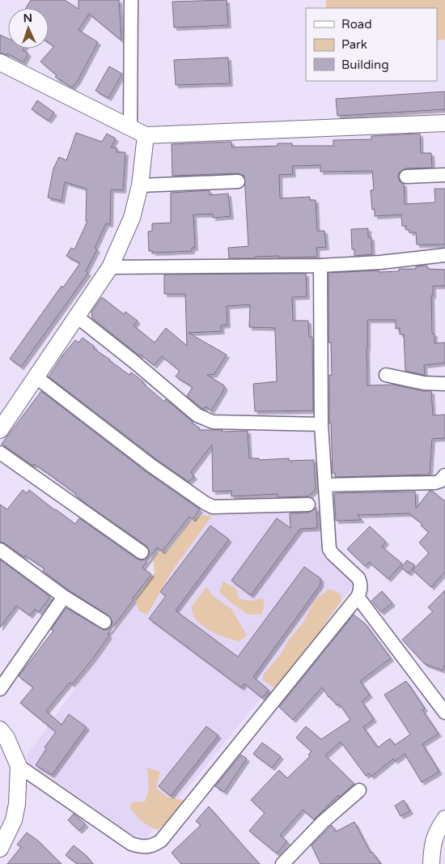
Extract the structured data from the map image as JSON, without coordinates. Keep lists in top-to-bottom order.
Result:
{
  "legend": ["Road", "Park", "Building"],
  "north": "top"
}
